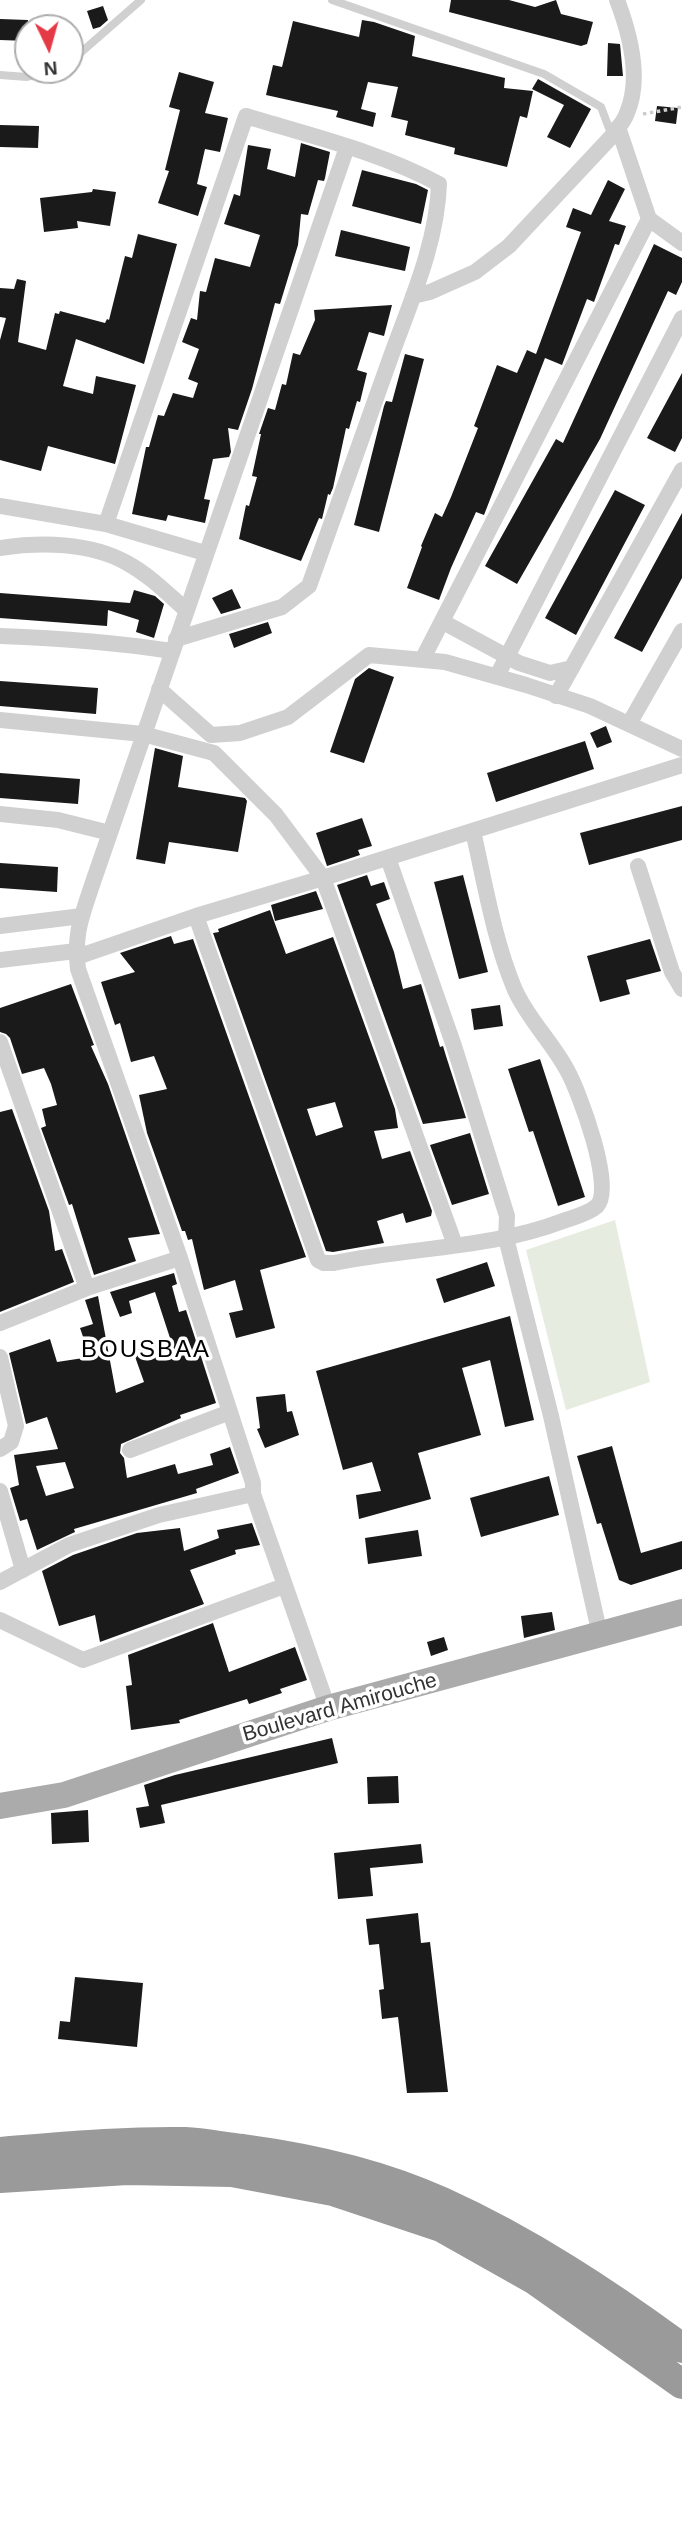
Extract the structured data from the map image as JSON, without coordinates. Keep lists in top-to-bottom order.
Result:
{
  "streets": {
    "main road": ["Boulevard Amirouche"]
  },
  "districts": ["BOUSBAA"],
  "north": "bottom"
}
